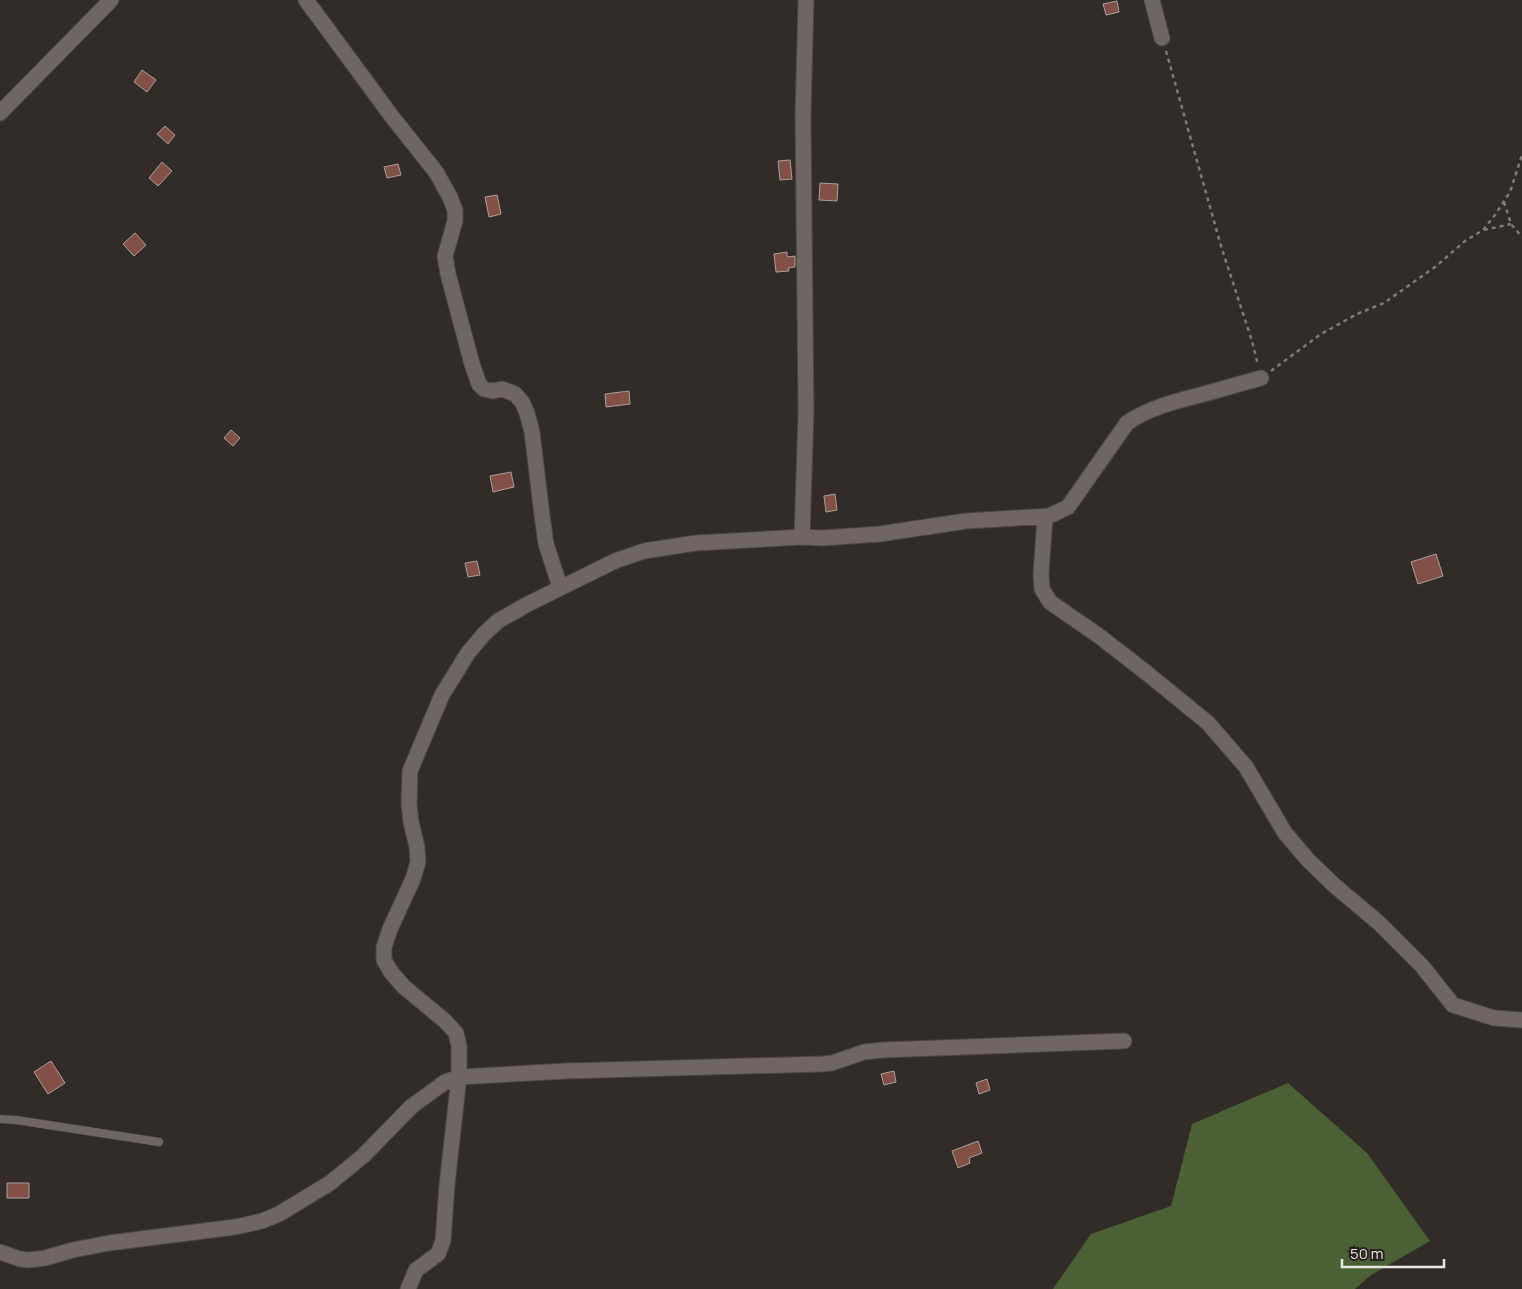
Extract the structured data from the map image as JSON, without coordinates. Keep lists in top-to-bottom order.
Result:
{
  "scale_bar": "50 m"
}
